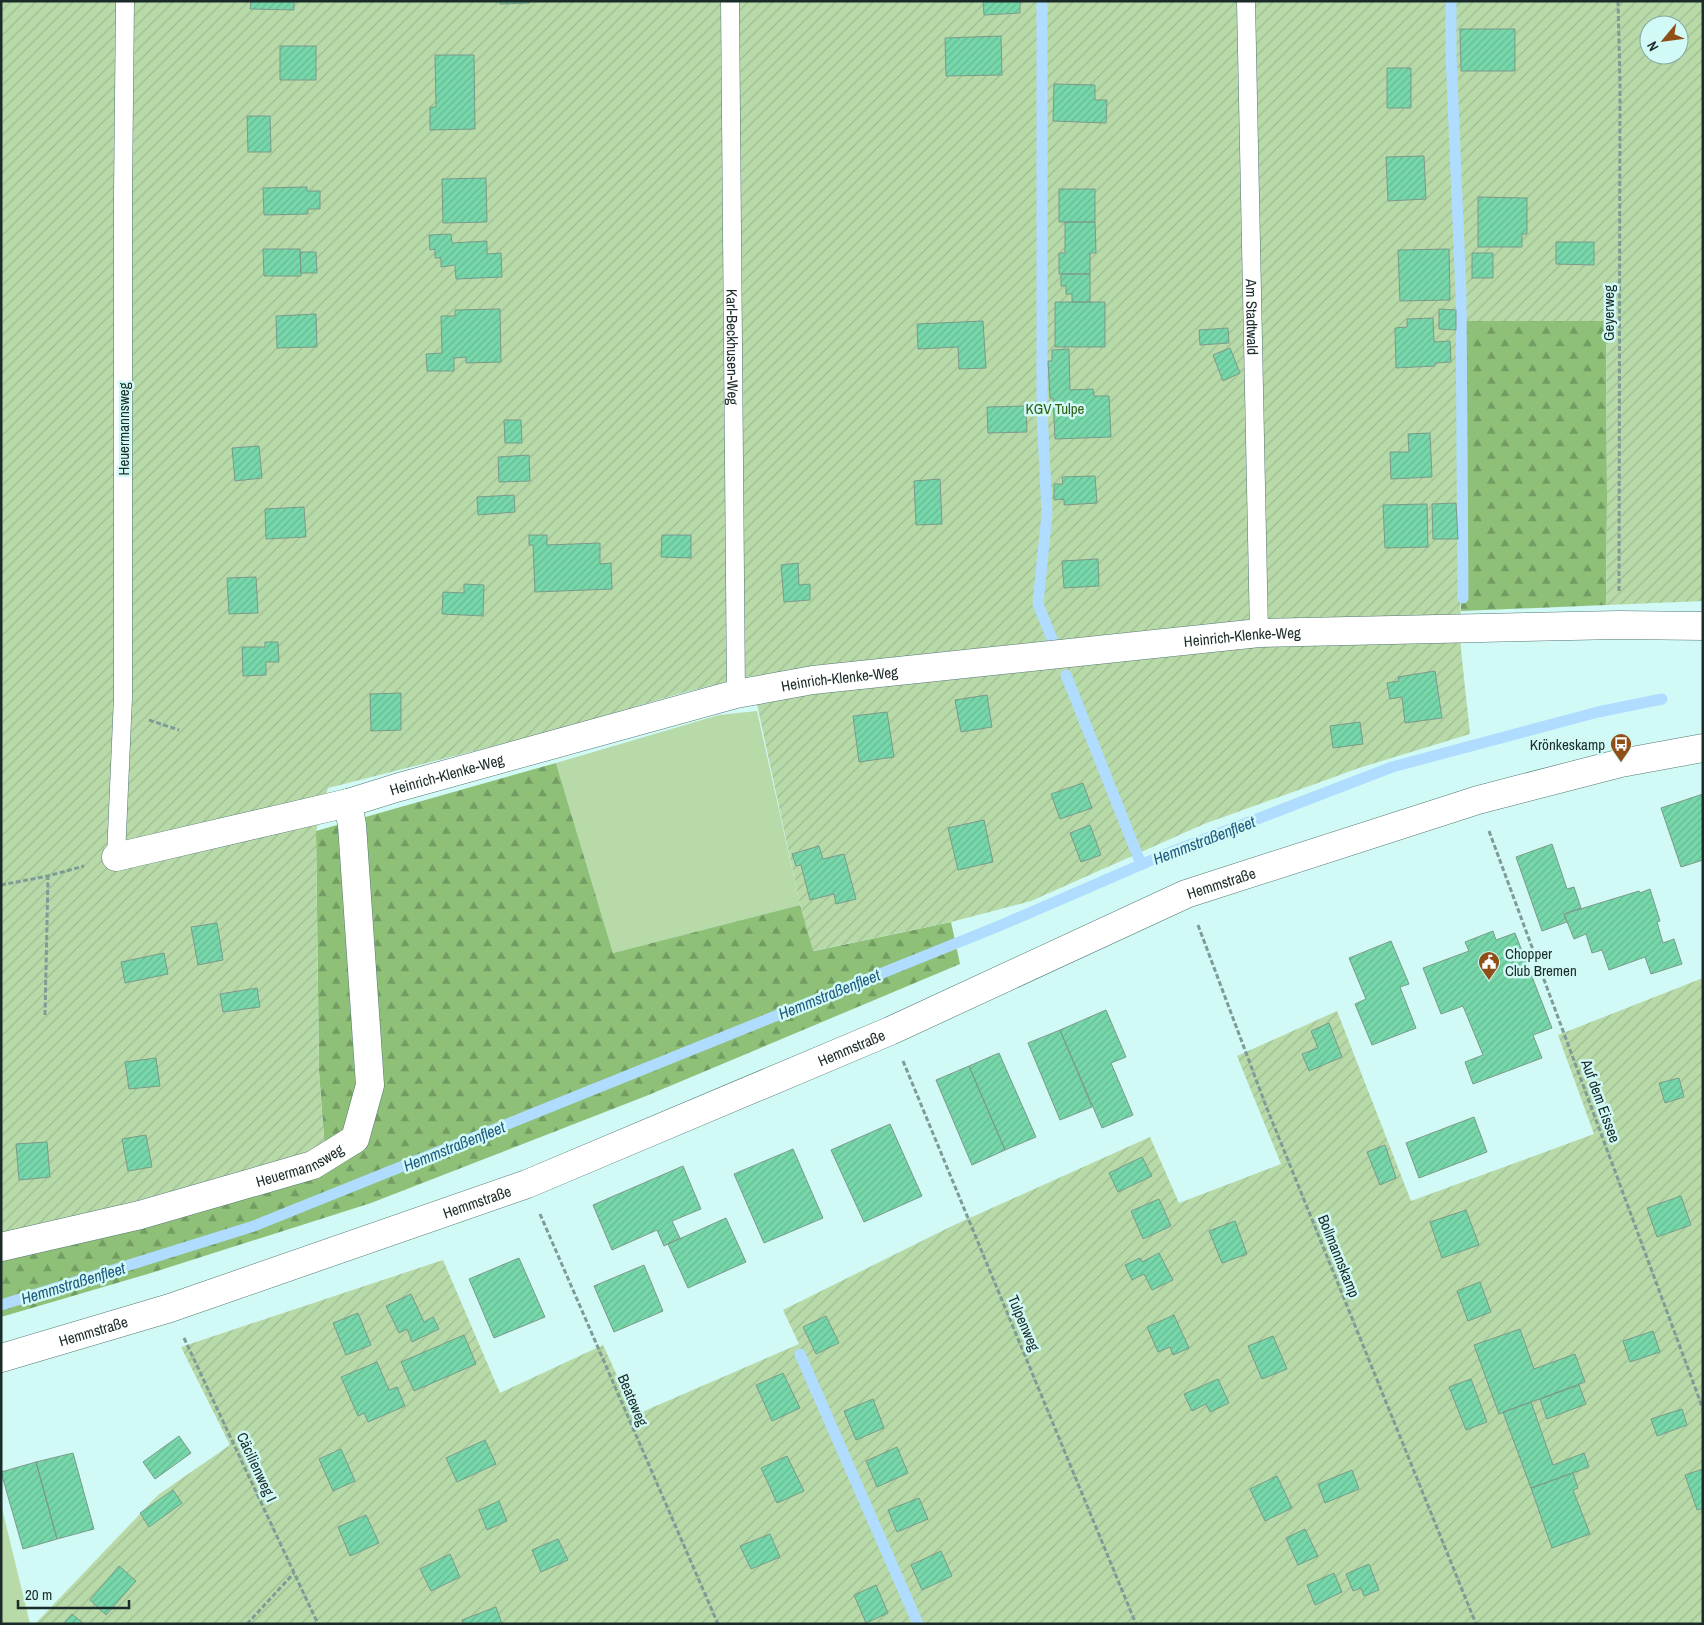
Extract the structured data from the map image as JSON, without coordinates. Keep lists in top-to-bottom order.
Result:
{
  "streets": {
    "street": ["Heuermannsweg", "Heinrich-Klenke-Weg", "Hemmstraße"],
    "lane": ["Am Stadtwald", "Karl-Beckhusen-Weg"],
    "path": [
      "Geyerweg",
      "Auf dem Eissee",
      "Bollmannskamp",
      "Tulpenweg",
      "Beateweg",
      "Cäcilienweg I"
    ]
  },
  "crossings": [
    ["Geyerweg", "Heinrich-Klenke-Weg"],
    ["Am Stadtwald", "Heinrich-Klenke-Weg"],
    ["Karl-Beckhusen-Weg", "Heinrich-Klenke-Weg"],
    ["Heuermannsweg", "Heinrich-Klenke-Weg"],
    ["Hemmstraße", "Auf dem Eissee"],
    ["Hemmstraße", "Bollmannskamp"],
    ["Hemmstraße", "Tulpenweg"],
    ["Hemmstraße", "Beateweg"],
    ["Hemmstraße", "Cäcilienweg I"]
  ],
  "water": ["Hemmstraßenfleet"],
  "parks": ["KGV Tulpe"],
  "places": {
    "bus stop": ["Krönkeskamp"],
    "public building": ["Chopper Club Bremen"]
  },
  "scale_bar": "20 m",
  "north": "bottom left"
}
